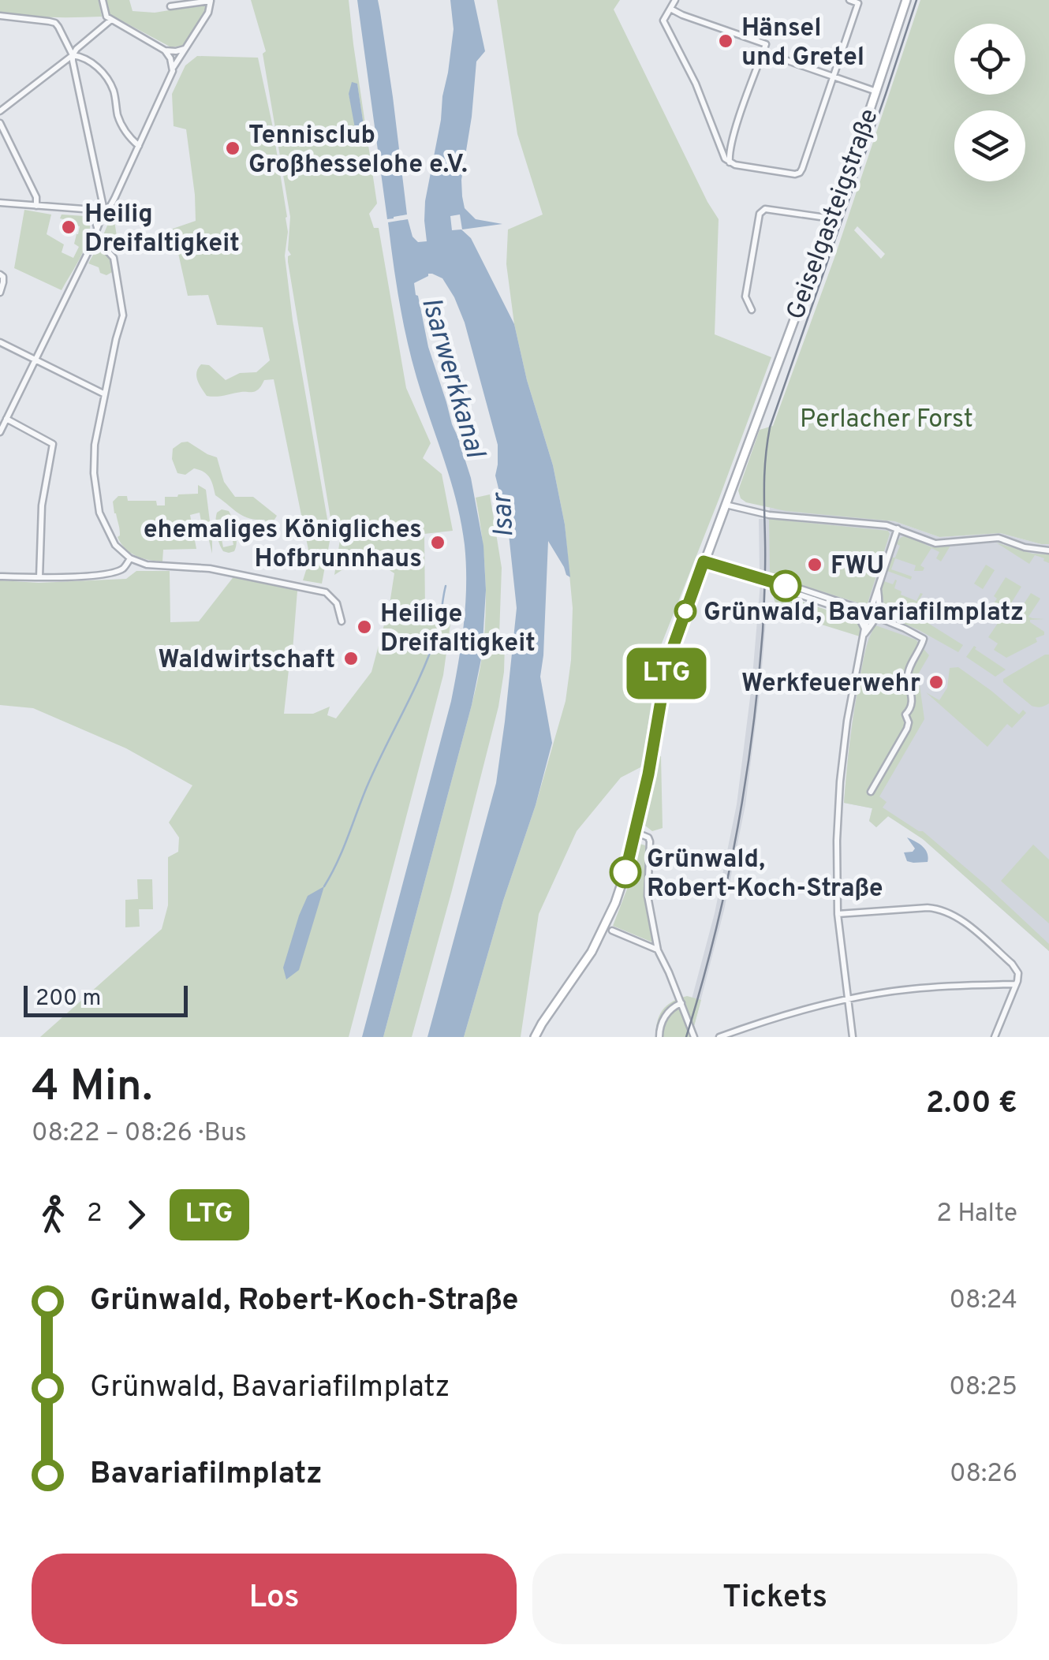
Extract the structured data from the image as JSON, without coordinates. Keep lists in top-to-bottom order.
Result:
{
  "streets": {
    "main road": ["Geiselgasteigstraße"]
  },
  "water": ["Isarwerkkanal", "Isar"],
  "parks": ["Perlacher Forst"],
  "places": [
    "Hänsel und Gretel",
    "Tennisclub Großhesselohe e.V.",
    "Heilig Dreifaltigkeit",
    "ehemaliges Königliches Hofbrunnhaus",
    "FWU",
    "Grünwald, Bavariafilmplatz",
    "Heilige Dreifaltigkeit",
    "Waldwirtschaft",
    "Werkfeuerwehr",
    "Grünwald, Robert-Koch-Straße"
  ],
  "lines": ["bus line LTG"],
  "scale_bar": "200 m",
  "page": {
    "on_map": "LTG",
    "scale": "200 m",
    "heading": ["4 Min.", "08:22 – 08:26 · Bus", "2.00 €"],
    "legs": ["2", "LTG", "2 Halte"],
    "list": [
      {
        "name": "Grünwald, Robert-Koch-Straße",
        "value": "08:24"
      },
      {
        "name": "Grünwald, Bavariafilmplatz",
        "value": "08:25"
      },
      {
        "name": "Bavariafilmplatz",
        "value": "08:26"
      }
    ],
    "buttons": ["Los", "Tickets"]
  }
}
